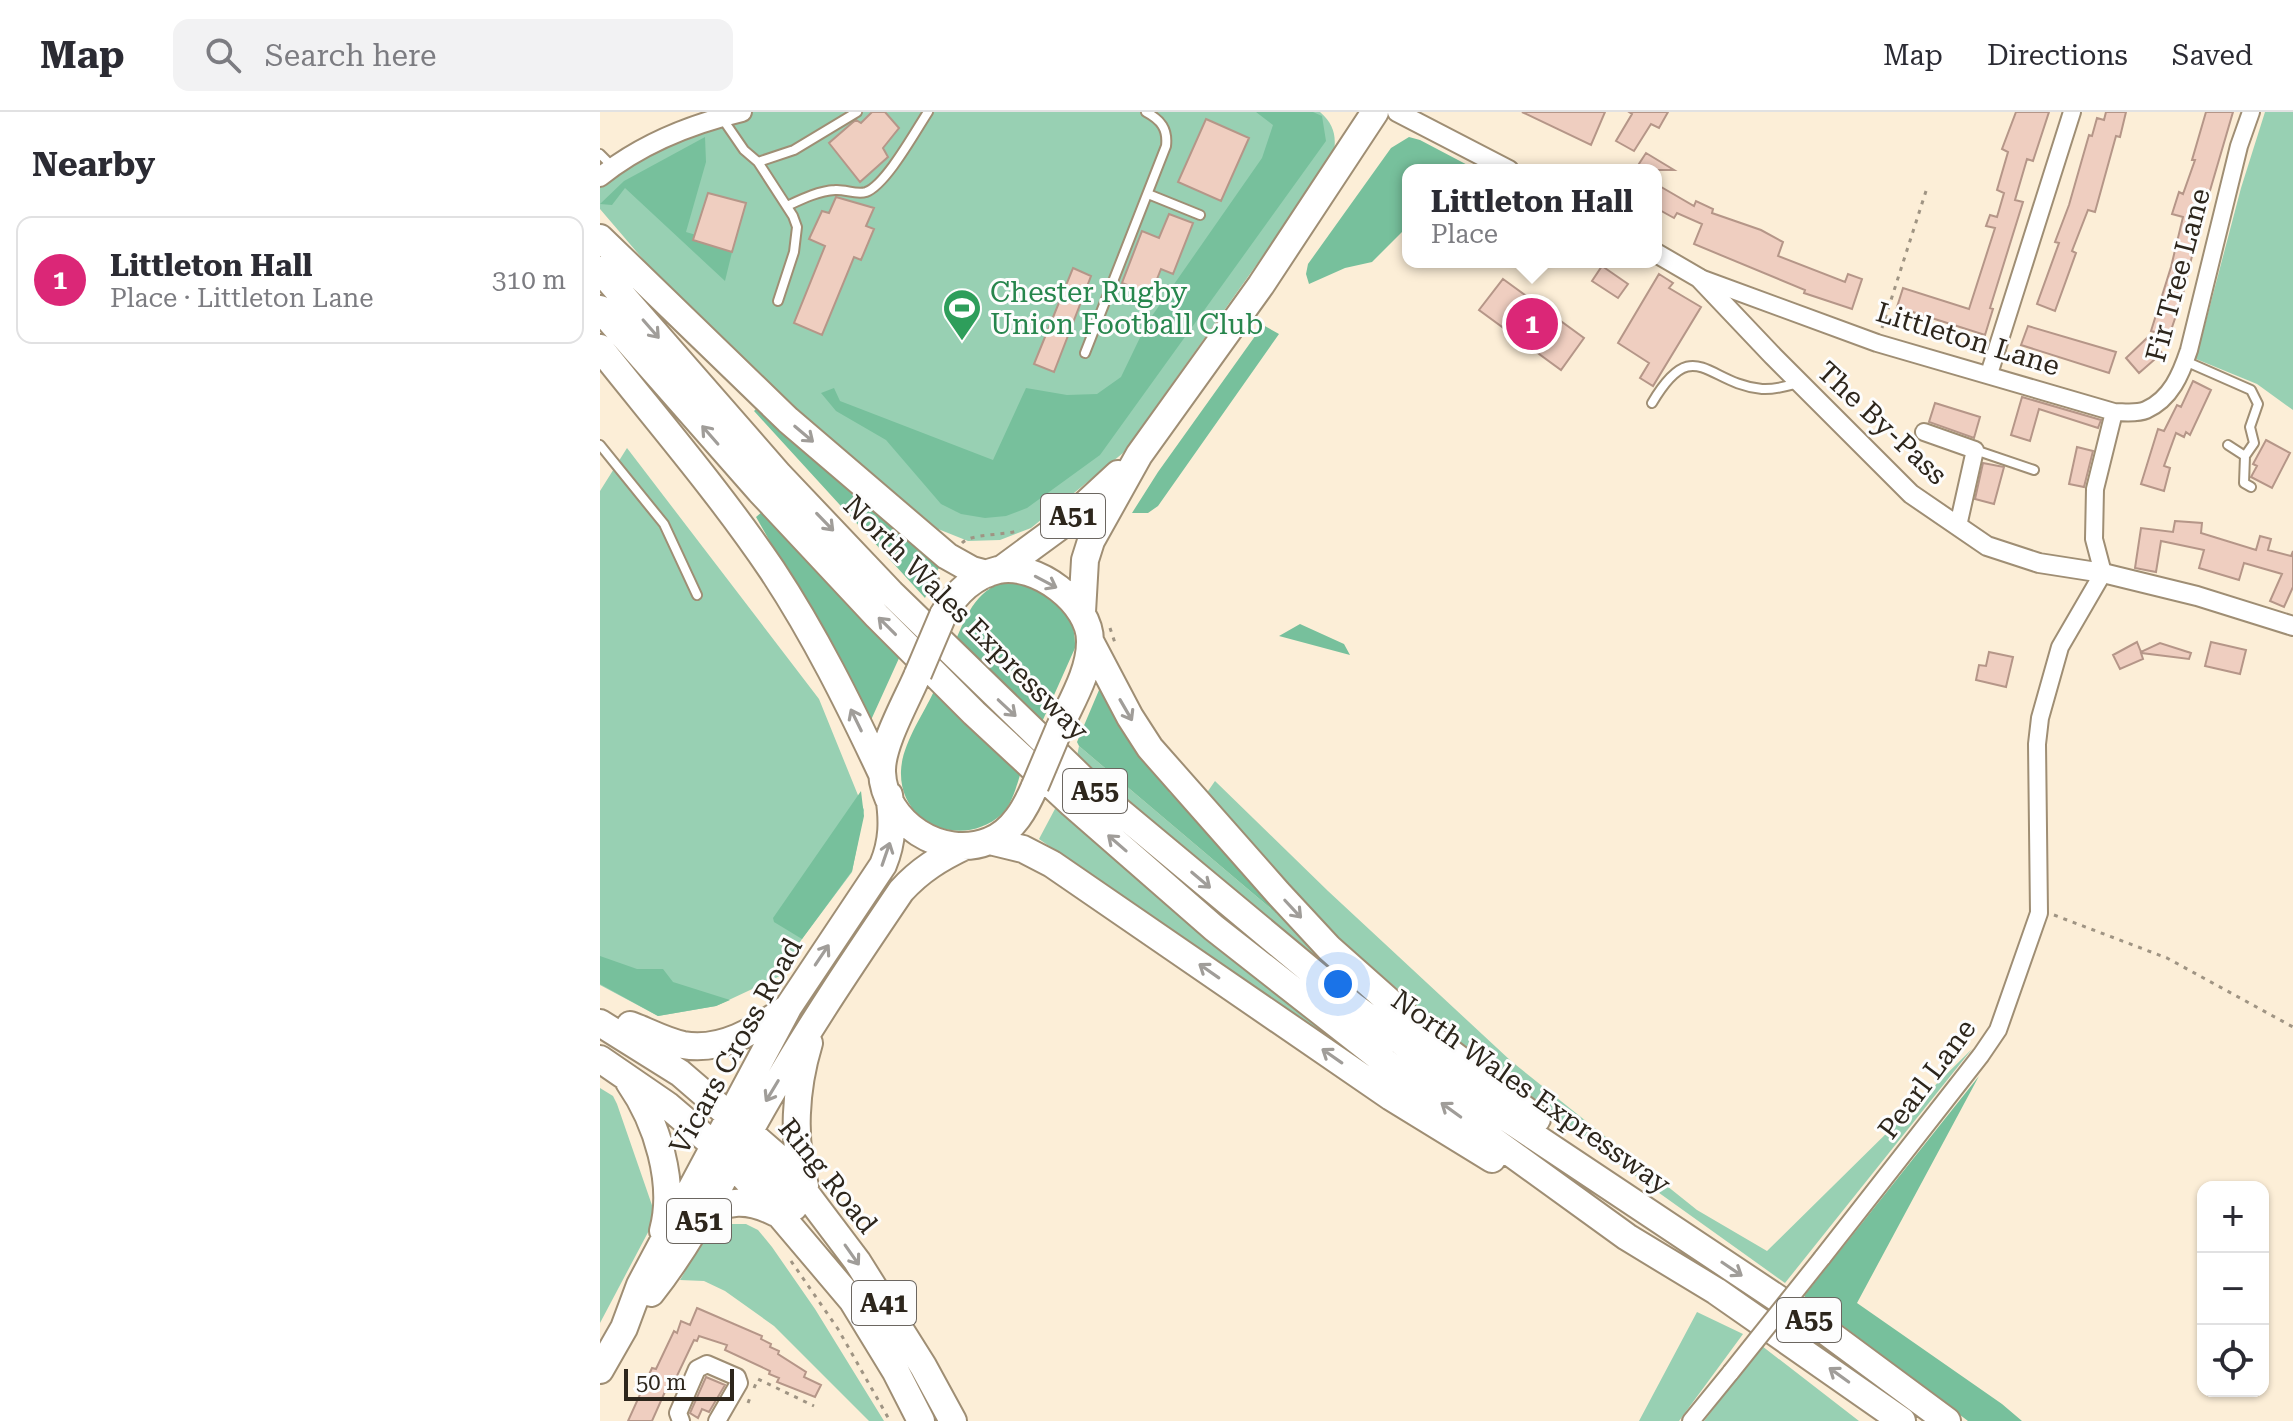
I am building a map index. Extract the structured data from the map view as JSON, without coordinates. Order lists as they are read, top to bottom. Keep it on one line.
{"streets":{"highway":["A51","North Wales Expressway","A55","Vicars Cross Road","Ring Road","A41"],"street":["Fir Tree Lane","Littleton Lane","The By-Pass","Pearl Lane"]},"crossings":[["Fir Tree Lane","Littleton Lane"],["Littleton Lane","The By-Pass"],["The By-Pass","Pearl Lane"],["A51","Vicars Cross Road"],["Vicars Cross Road","Ring Road"]],"places":{"sports":["Chester Rugby Union Football Club"]},"scale_bar":"50 m","page":{"header":"Map","search":"Search here","nav":["Map","Directions","Saved"],"heading":"Nearby","popup":["Littleton Hall","Place"],"list":[{"mark":"1","name":"Littleton Hall","note":"Place · Littleton Lane","value":"310 m"}],"pins":"1","map_buttons":["+","−"],"scale":"50 m"}}
